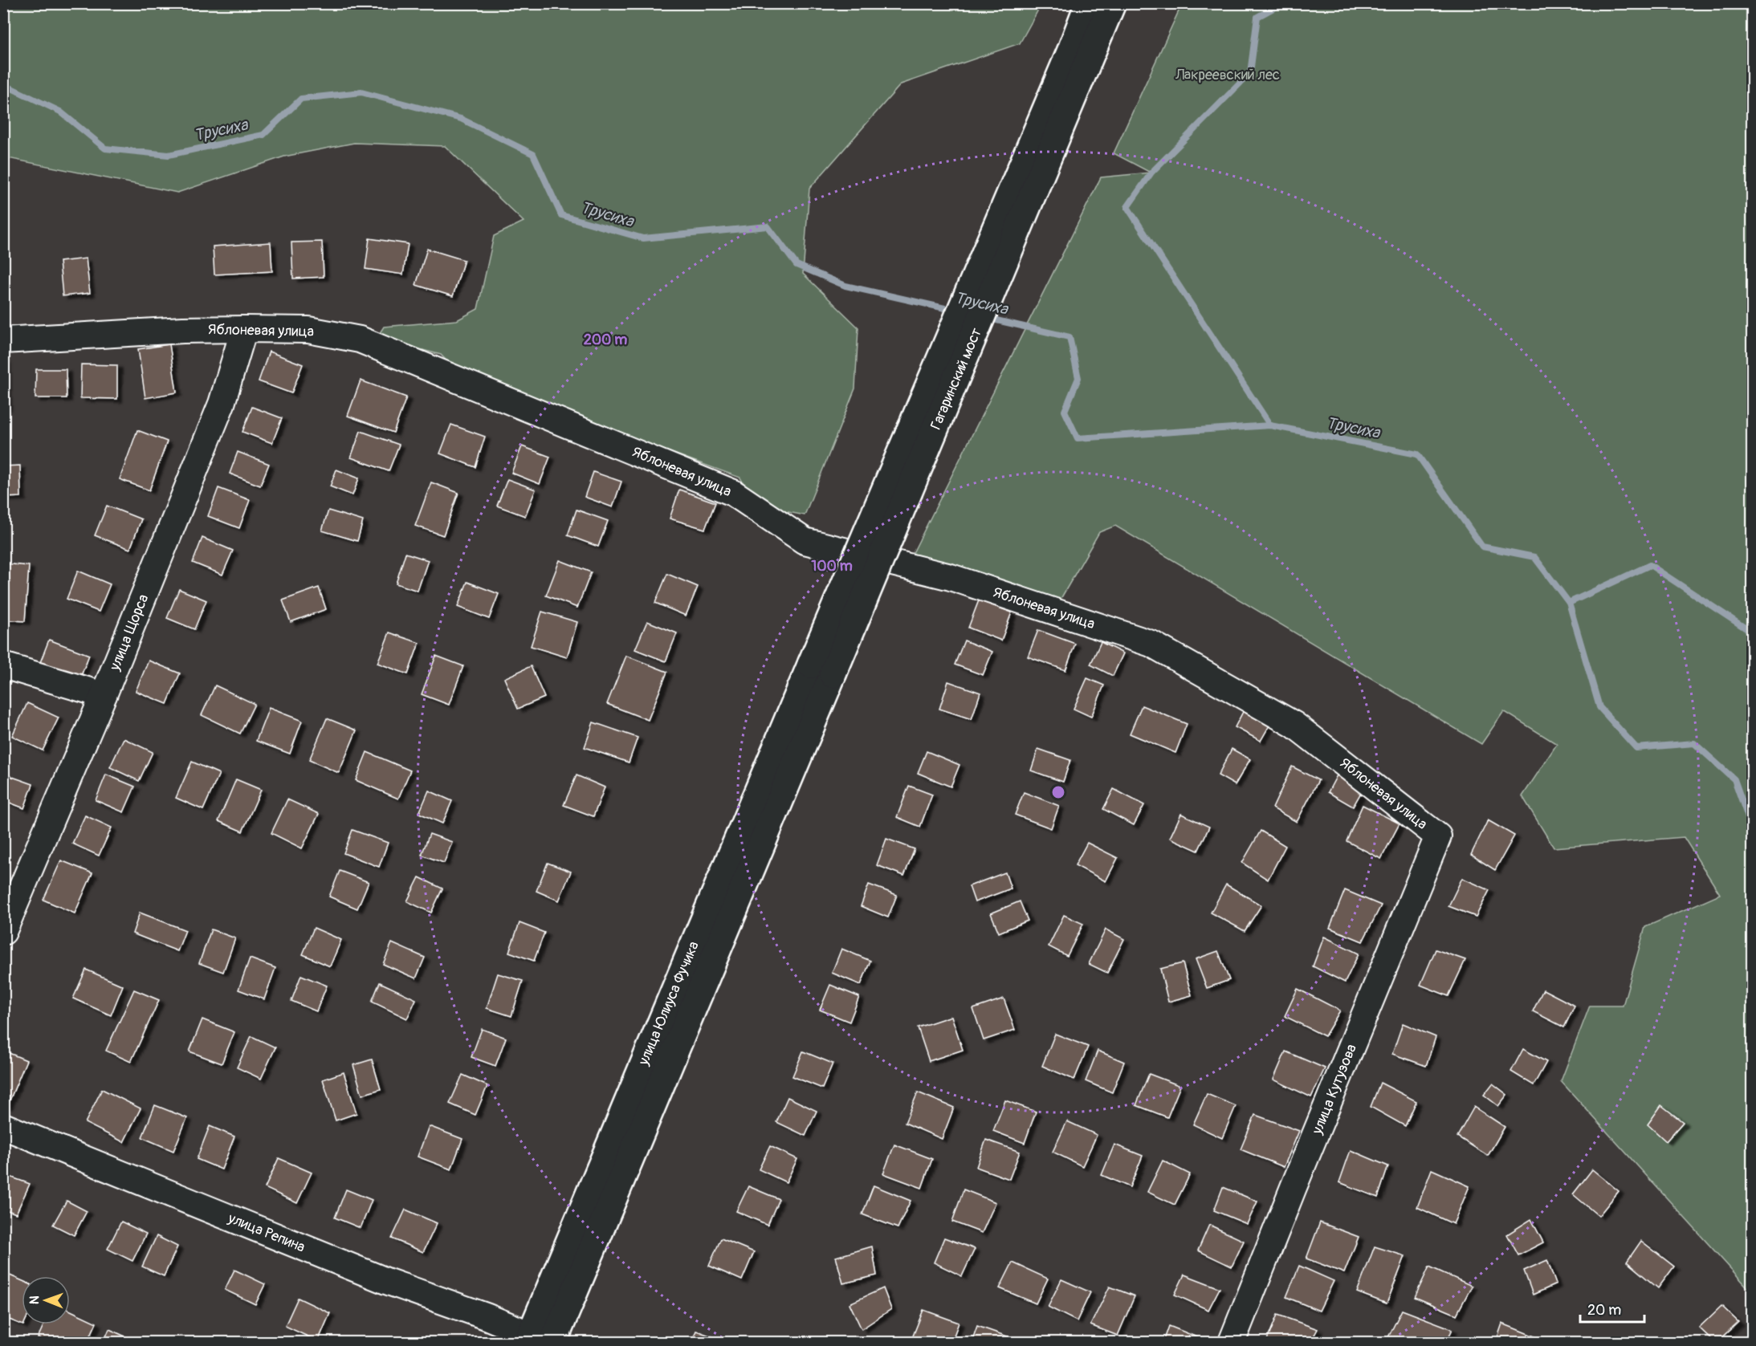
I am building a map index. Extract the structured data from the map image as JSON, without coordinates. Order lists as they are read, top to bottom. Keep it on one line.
{"streets":{"main road":["Гагаринский мост","улица Юлиуса Фучика"],"street":["Яблоневая улица","улица Щорса","улица Кутузова","улица Репина"]},"crossings":[["Яблоневая улица","улица Щорса"],["Яблоневая улица","улица Кутузова"],["Гагаринский мост","улица Юлиуса Фучика"],["улица Юлиуса Фучика","улица Репина"]],"water":["Трусиха"],"parks":["Лакреевский лес"],"scale_bar":"20 m","north":"left","rings":["200 m","100 m"]}
